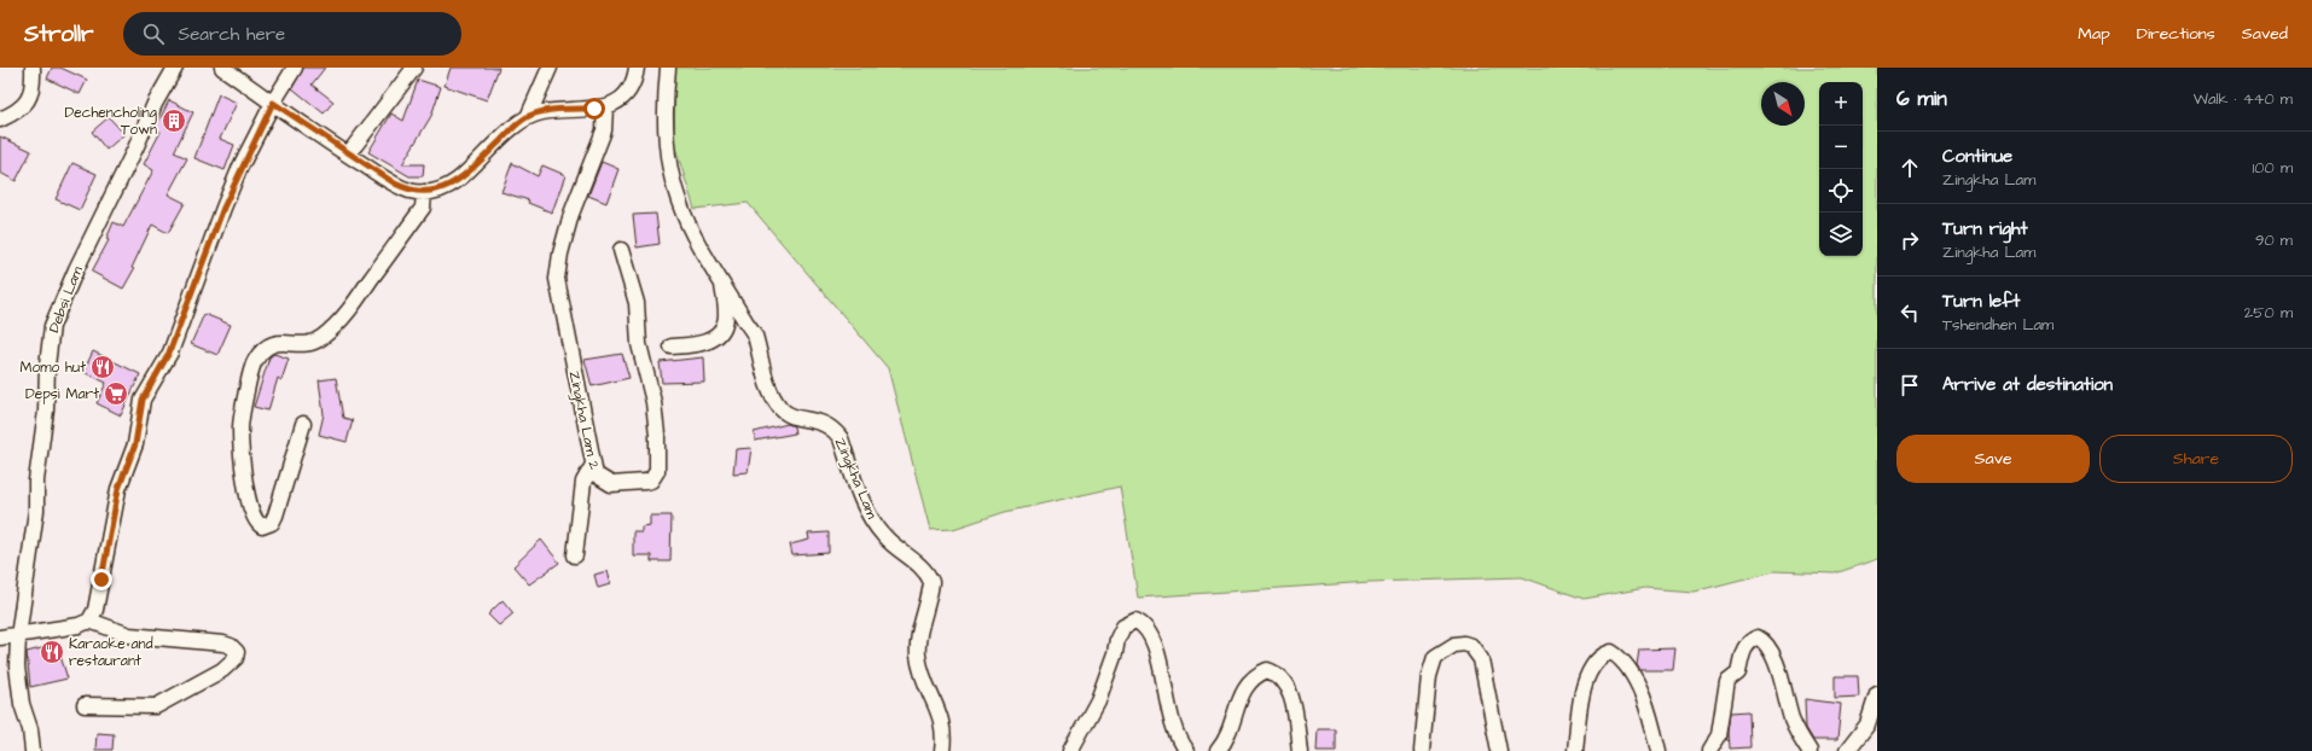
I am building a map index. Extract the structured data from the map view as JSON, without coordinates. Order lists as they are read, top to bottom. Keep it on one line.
{"streets":{"street":["Debsi Lam","Zingkha Lam 2","Zingkha Lam"]},"places":{"building":["Dechencholing Town"],"restaurant":["Momo hut","Karaoke and restaurant"],"supermarket":["Depsi Mart"]},"north":"bottom right","page":{"header":"Strollr","search":"Search here","nav":["Map","Directions","Saved"],"heading":["6 min","Walk · 440 m"],"map_buttons":["+","−"],"list":[["Continue","Zingkha Lam","100 m"],["Turn right","Zingkha Lam","90 m"],["Turn left","Tshendhen Lam","250 m"],"Arrive at destination"],"buttons":["Save","Share"]}}
